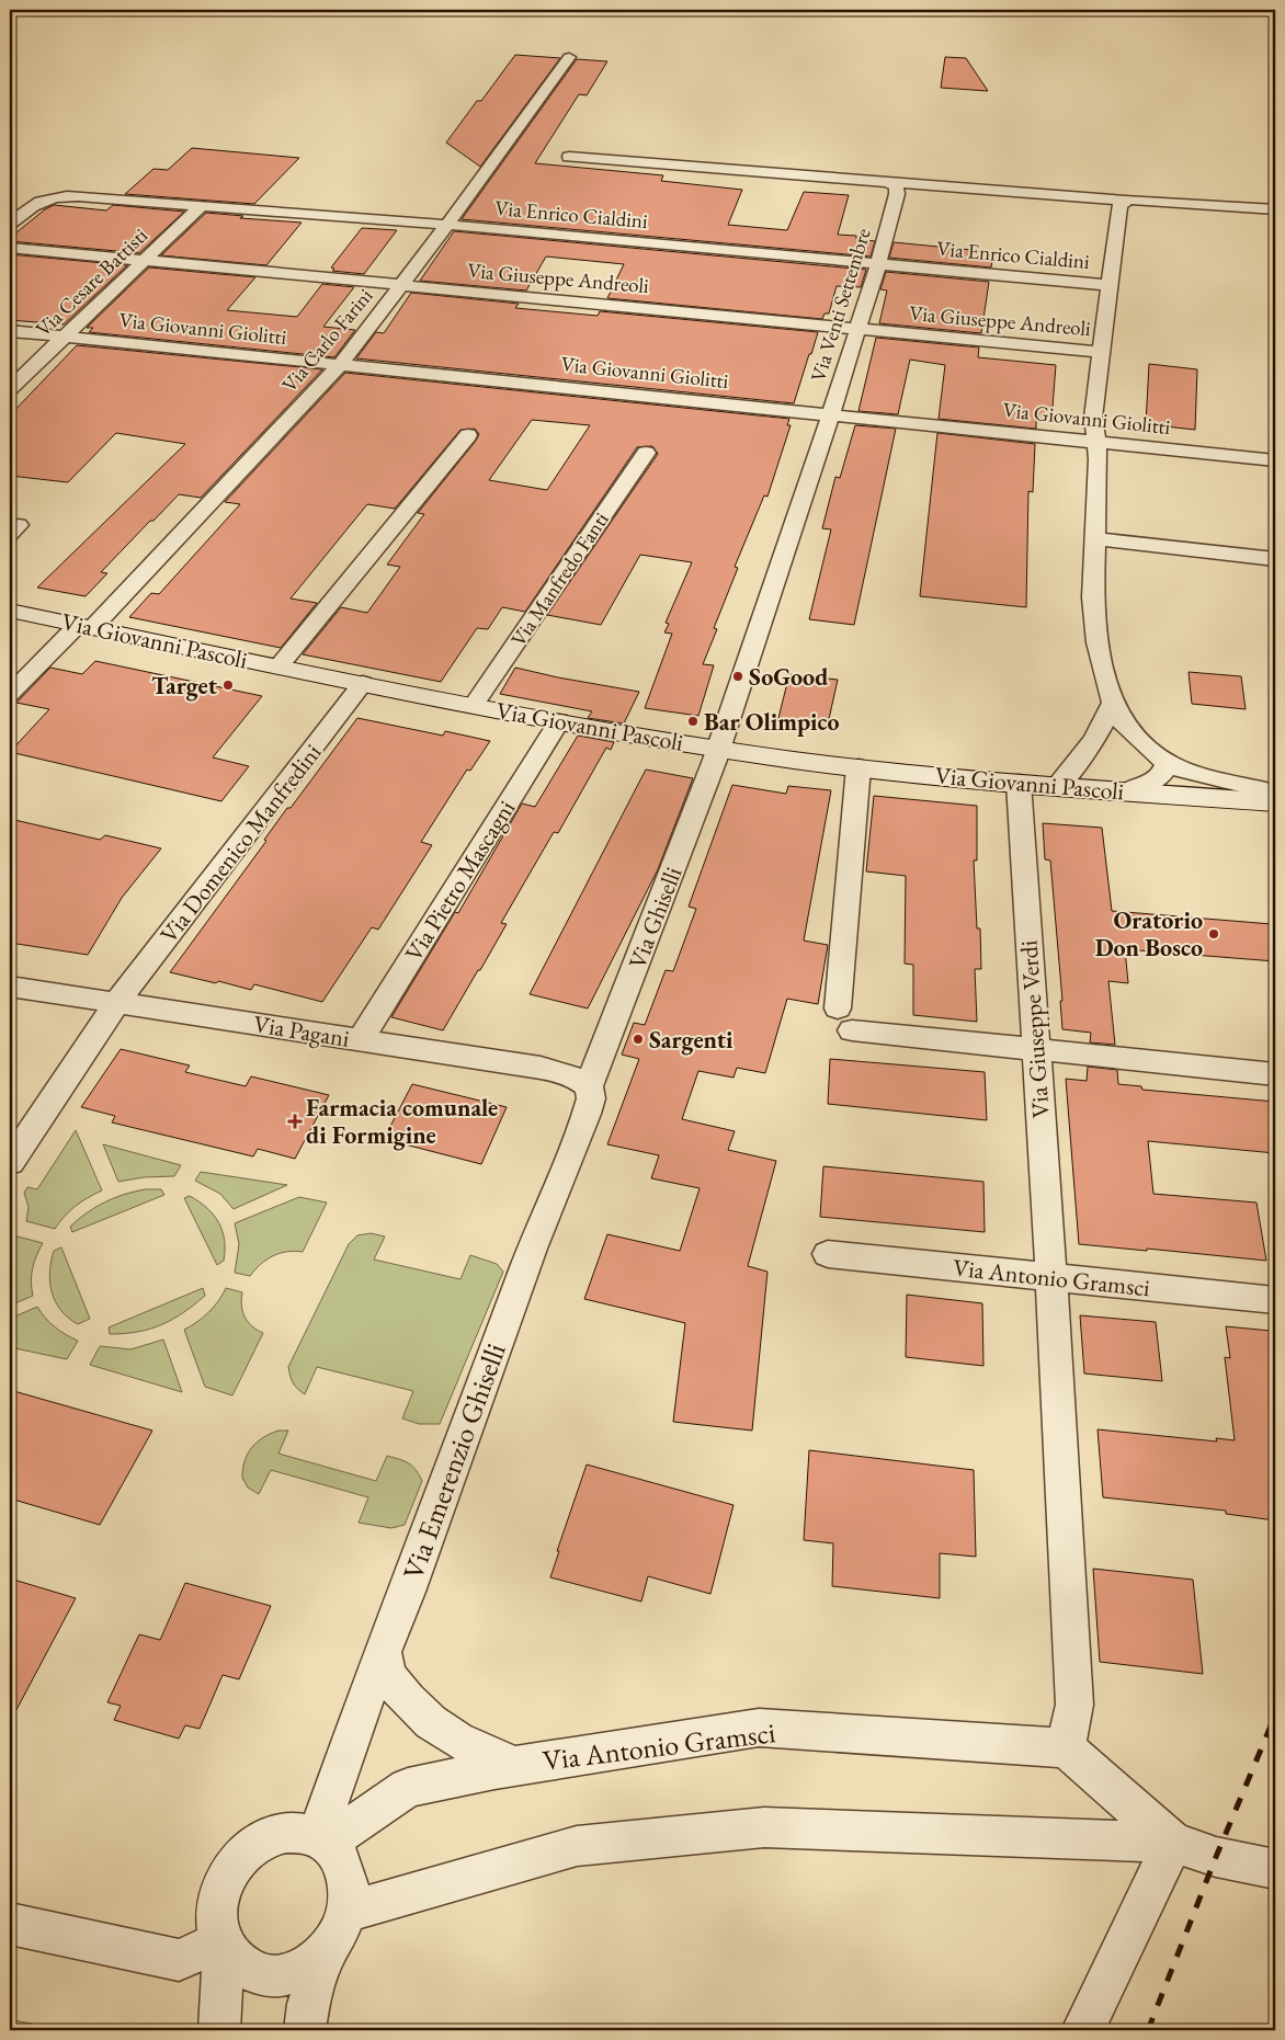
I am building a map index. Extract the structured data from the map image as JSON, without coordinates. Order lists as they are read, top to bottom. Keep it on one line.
{"streets":{"street":["Via Enrico Cialdini","Via Giuseppe Andreoli","Via Cesare Battisti","Via Venti Settembre","Via Giovanni Giolitti","Via Carlo Farini","Via Manfredo Fanti","Via Giovanni Pascoli","Via Domenico Manfredini","Via Pietro Mascagni","Via Ghiselli","Via Giuseppe Verdi","Via Pagani","Via Antonio Gramsci","Via Emerenzio Ghiselli"]},"crossings":[["Via Enrico Cialdini","Via Cesare Battisti"],["Via Enrico Cialdini","Via Venti Settembre"],["Via Enrico Cialdini","Via Carlo Farini"],["Via Giuseppe Andreoli","Via Cesare Battisti"],["Via Giuseppe Andreoli","Via Venti Settembre"],["Via Giuseppe Andreoli","Via Carlo Farini"],["Via Cesare Battisti","Via Giovanni Giolitti"],["Via Venti Settembre","Via Giovanni Giolitti"],["Via Venti Settembre","Via Giovanni Pascoli"],["Via Venti Settembre","Via Ghiselli"],["Via Giovanni Giolitti","Via Carlo Farini"],["Via Carlo Farini","Via Giovanni Pascoli"],["Via Manfredo Fanti","Via Giovanni Pascoli"],["Via Giovanni Pascoli","Via Domenico Manfredini"],["Via Giovanni Pascoli","Via Pietro Mascagni"],["Via Giovanni Pascoli","Via Ghiselli"],["Via Giovanni Pascoli","Via Giuseppe Verdi"],["Via Domenico Manfredini","Via Pagani"],["Via Pietro Mascagni","Via Pagani"],["Via Ghiselli","Via Pagani"],["Via Ghiselli","Via Emerenzio Ghiselli"],["Via Giuseppe Verdi","Via Antonio Gramsci"],["Via Pagani","Via Emerenzio Ghiselli"],["Via Antonio Gramsci","Via Emerenzio Ghiselli"]],"places":{"other":["SoGood","Target","Bar Olimpico","Oratorio Don Bosco","Sargenti"],"health":["Farmacia comunale di Formigine"]}}
